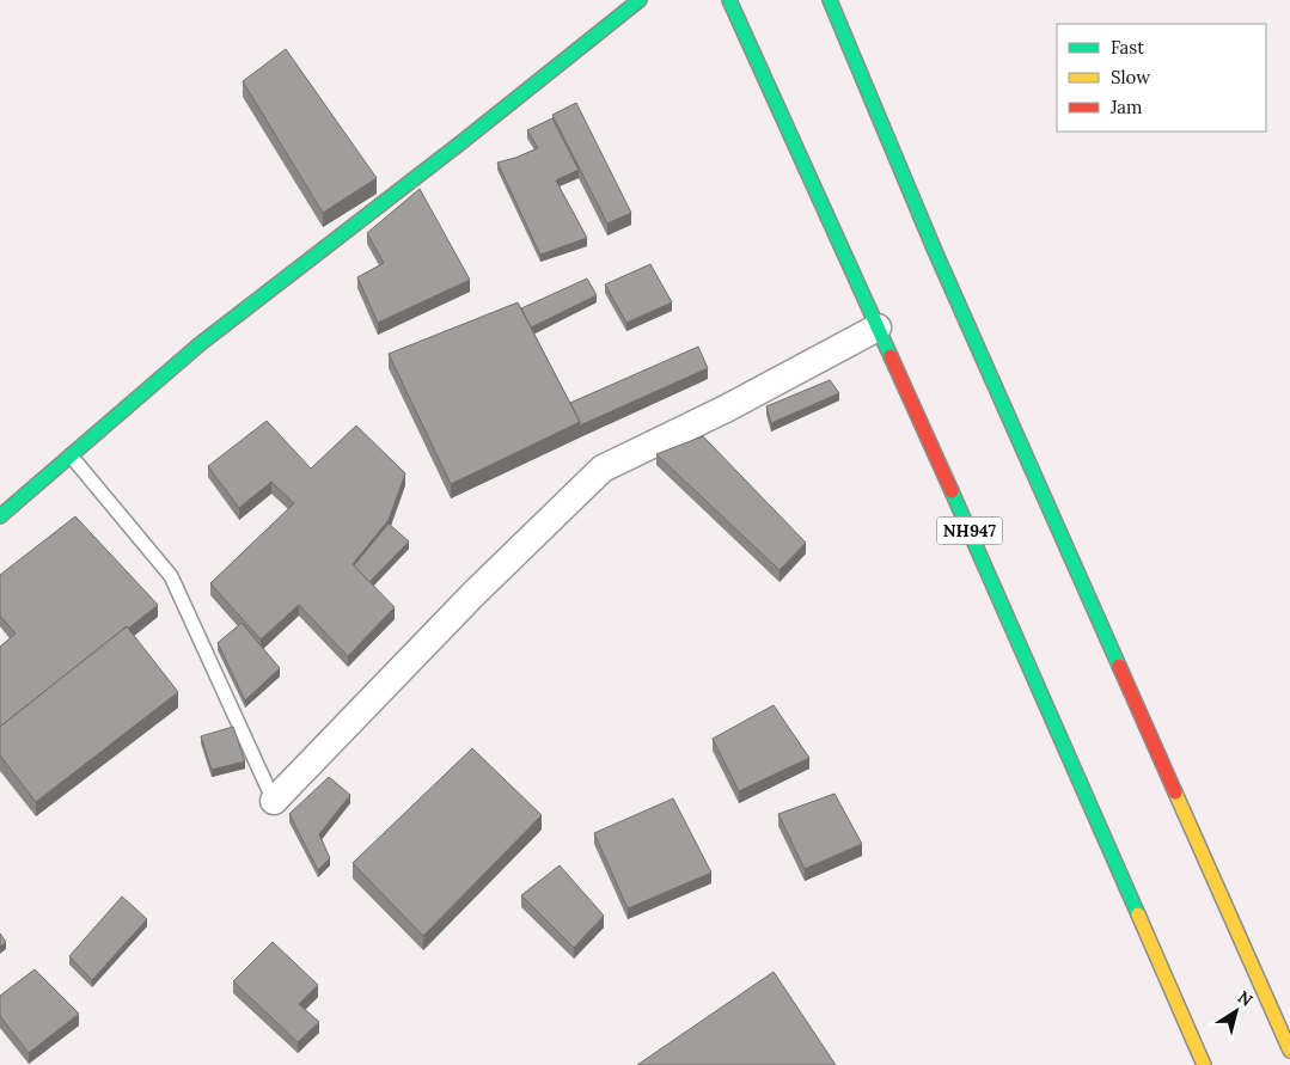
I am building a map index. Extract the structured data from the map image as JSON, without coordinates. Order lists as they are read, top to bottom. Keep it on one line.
{"streets":{"main road":["NH947"]},"legend":["Fast","Slow","Jam"],"north":"top right"}
